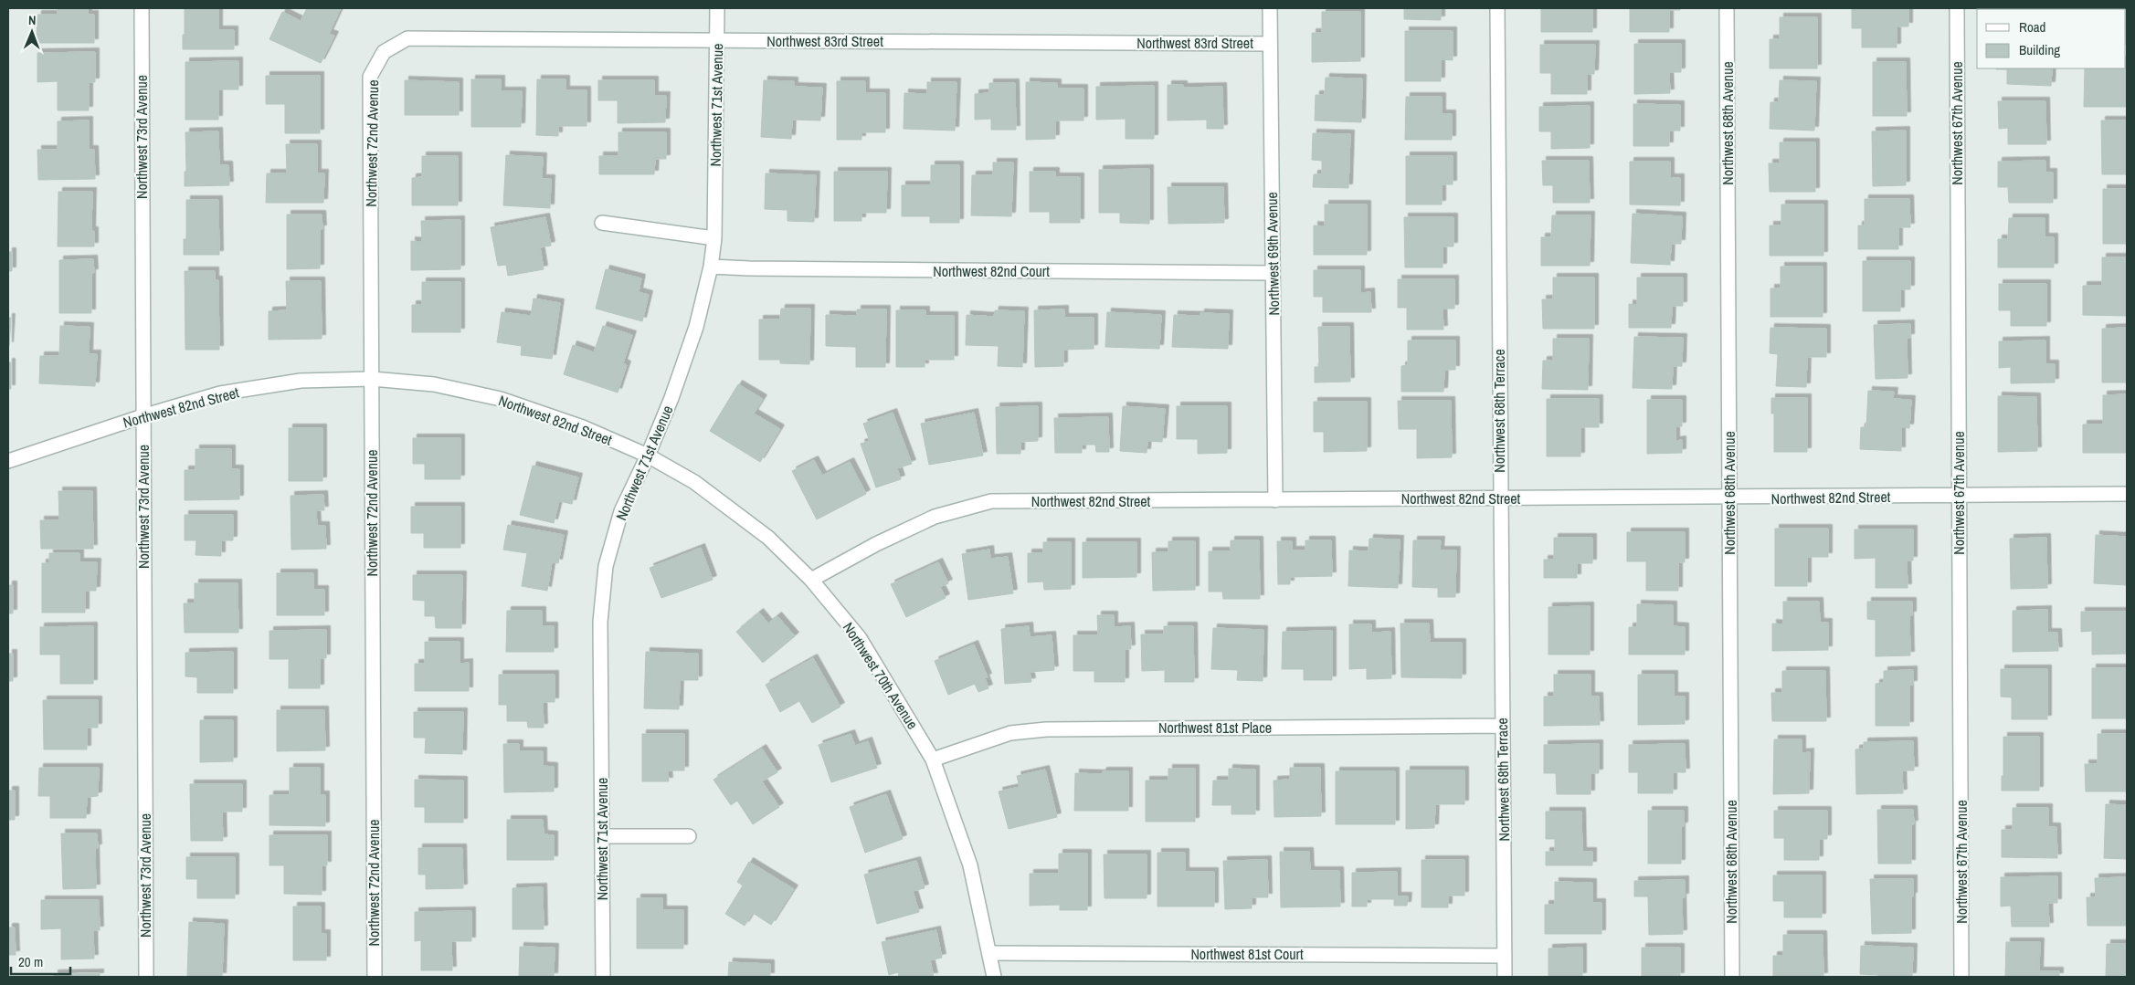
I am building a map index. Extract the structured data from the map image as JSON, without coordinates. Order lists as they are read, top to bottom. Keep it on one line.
{"streets":{"street":["Northwest 83rd Street","Northwest 71st Avenue","Northwest 68th Avenue","Northwest 67th Avenue","Northwest 73rd Avenue","Northwest 72nd Avenue","Northwest 69th Avenue","Northwest 82nd Court","Northwest 82nd Street","Northwest 68th Terrace","Northwest 70th Avenue","Northwest 81st Place","Northwest 81st Court"]},"crossings":[["Northwest 83rd Street","Northwest 71st Avenue"],["Northwest 83rd Street","Northwest 72nd Avenue"],["Northwest 83rd Street","Northwest 69th Avenue"],["Northwest 71st Avenue","Northwest 82nd Court"],["Northwest 71st Avenue","Northwest 82nd Street"],["Northwest 71st Avenue","Northwest 70th Avenue"],["Northwest 68th Avenue","Northwest 82nd Street"],["Northwest 67th Avenue","Northwest 82nd Street"],["Northwest 73rd Avenue","Northwest 82nd Street"],["Northwest 72nd Avenue","Northwest 82nd Street"],["Northwest 69th Avenue","Northwest 82nd Court"],["Northwest 69th Avenue","Northwest 82nd Street"],["Northwest 82nd Street","Northwest 68th Terrace"],["Northwest 82nd Street","Northwest 70th Avenue"],["Northwest 68th Terrace","Northwest 81st Place"],["Northwest 68th Terrace","Northwest 81st Court"],["Northwest 70th Avenue","Northwest 81st Place"],["Northwest 70th Avenue","Northwest 81st Court"]],"legend":["Road","Building"],"scale_bar":"20 m","north":"top"}
